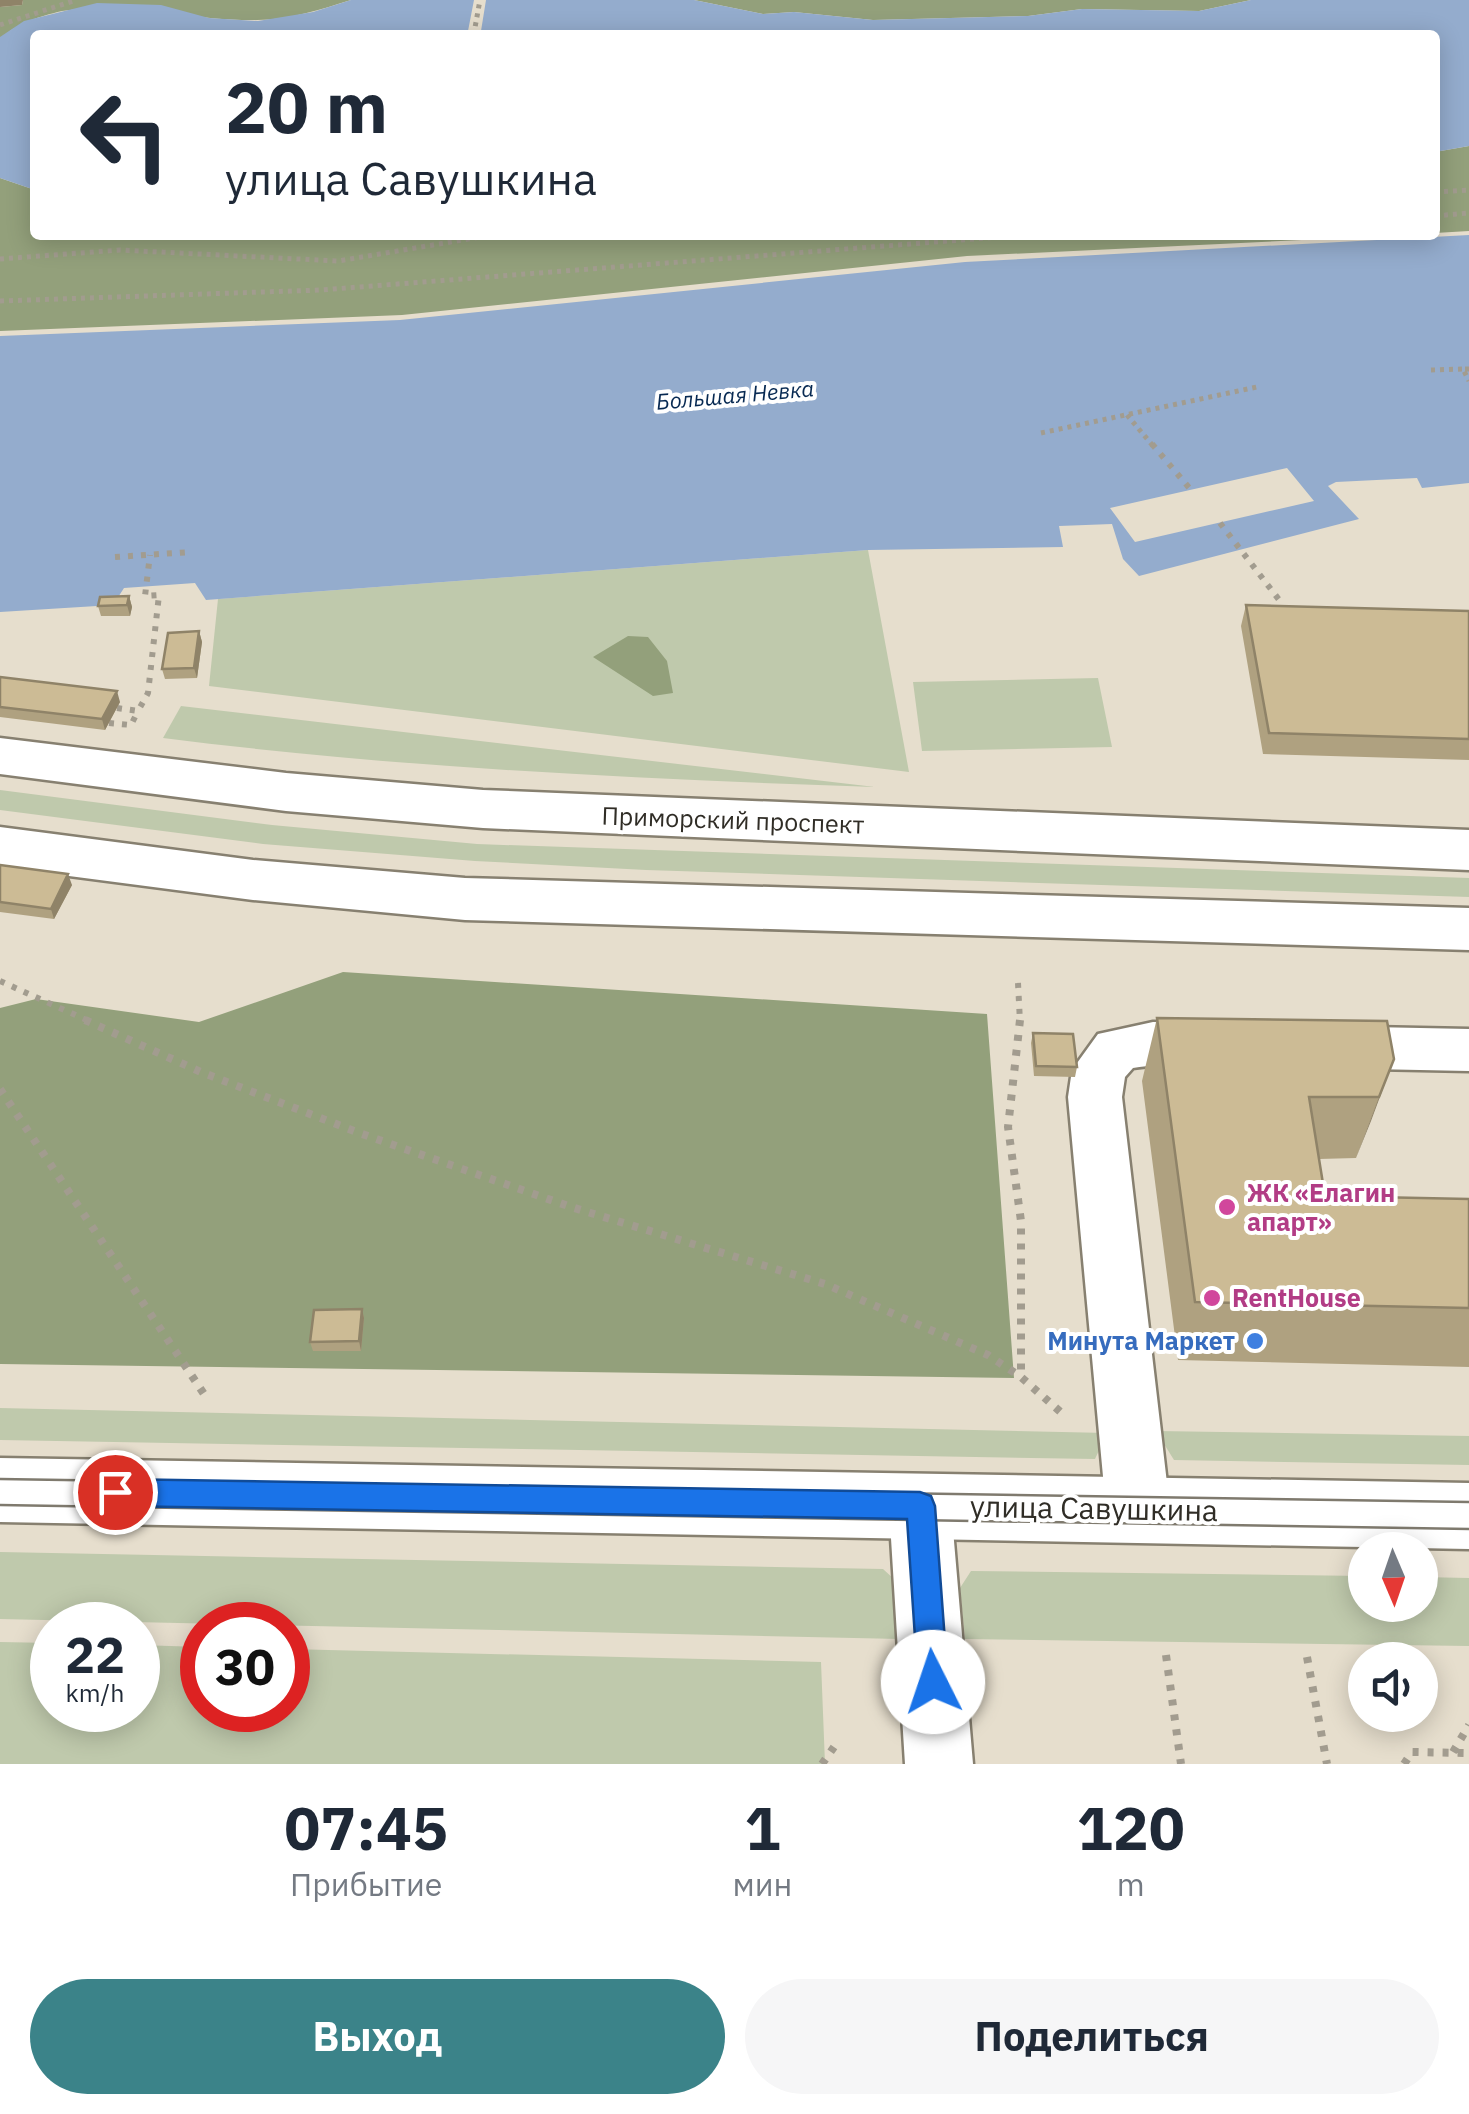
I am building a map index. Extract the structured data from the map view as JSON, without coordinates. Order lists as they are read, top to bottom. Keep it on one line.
{"streets":{"main road":["Приморский проспект","улица Савушкина"]},"water":["Большая Невка"],"places":["ЖК «Елагин апарт»","RentHouse","Минута Маркет"],"north":"bottom","page":{"turn":["20 m","улица Савушкина"],"speed":"22 km/h","limit":"30","eta":["07:45","Прибытие","1","мин","120","m"],"buttons":["Выход","Поделиться"]}}
